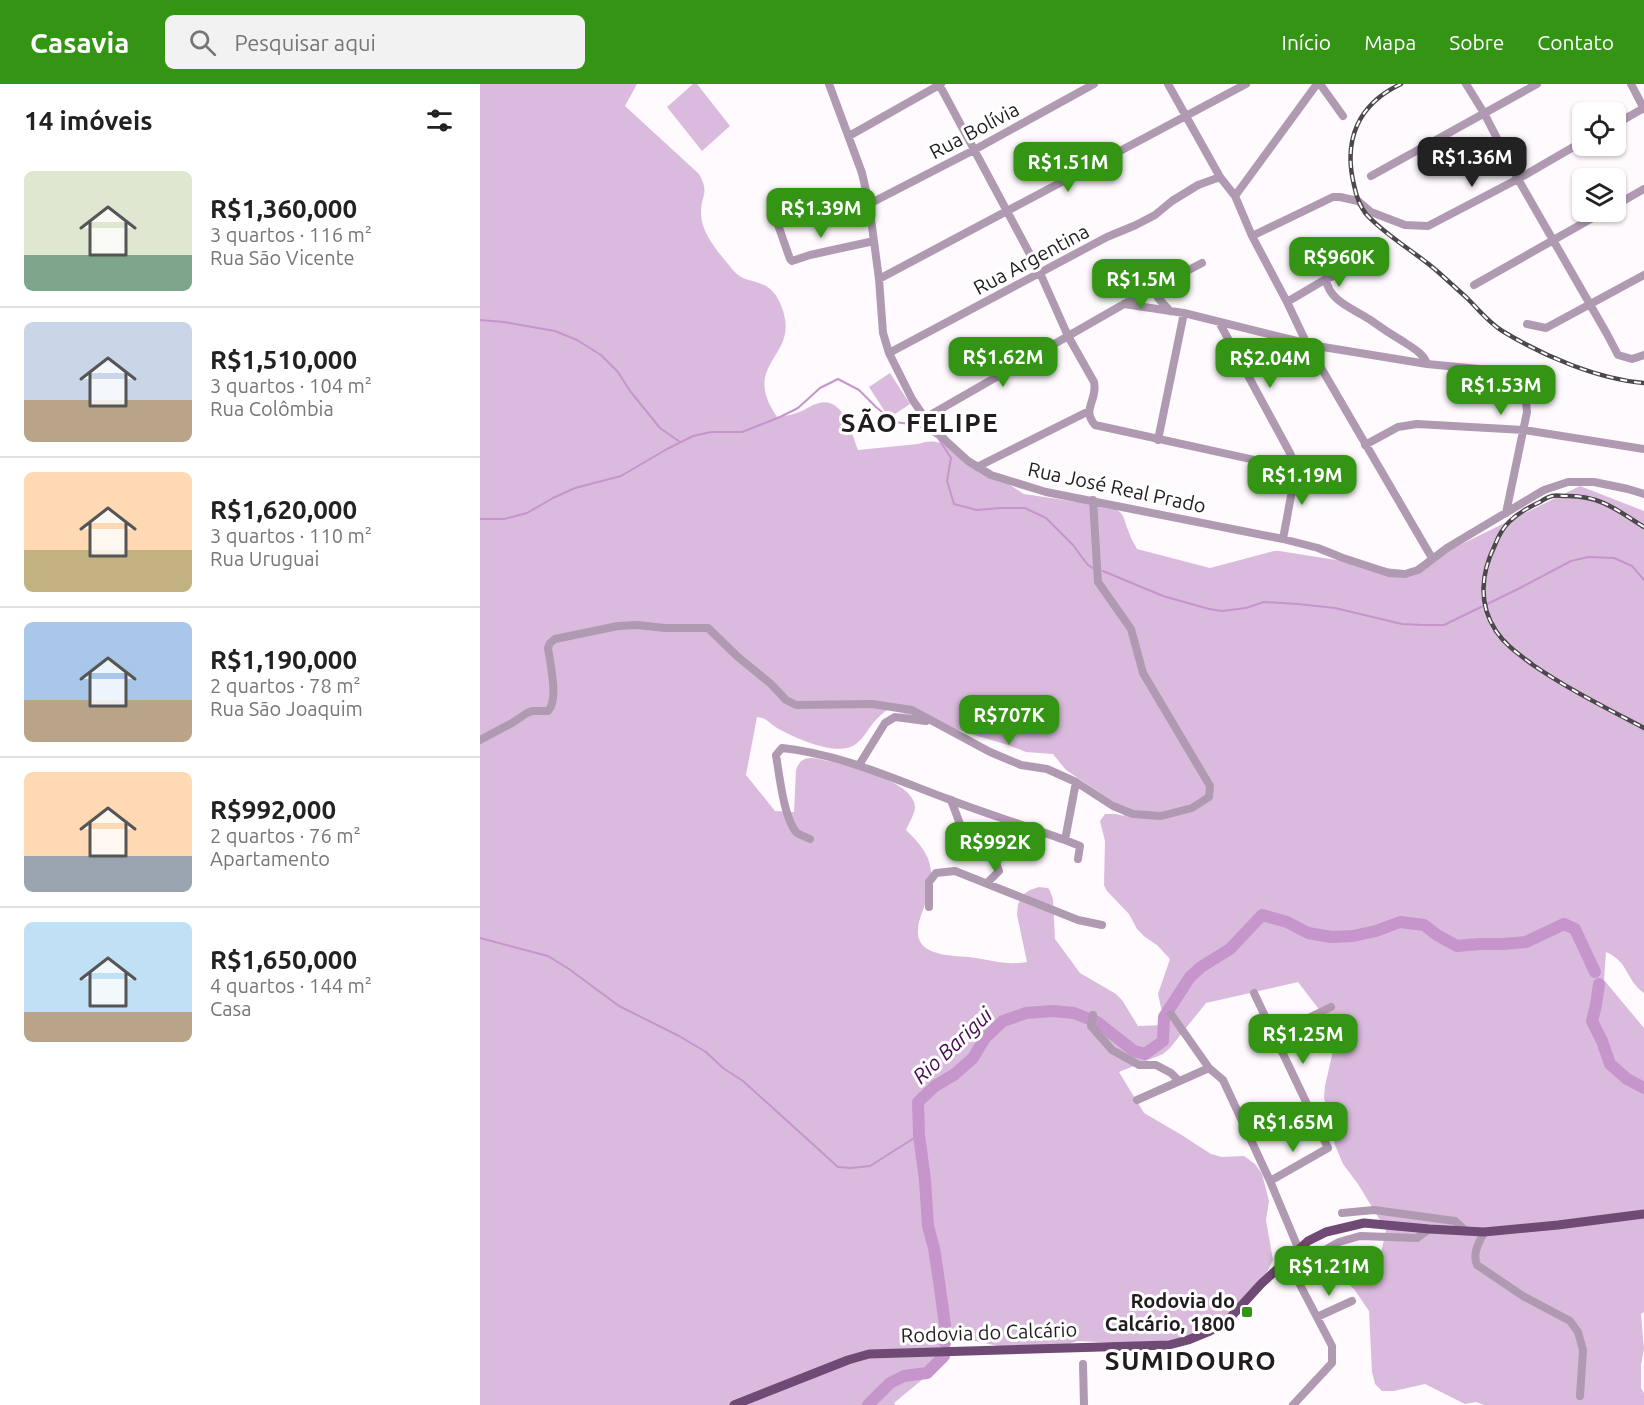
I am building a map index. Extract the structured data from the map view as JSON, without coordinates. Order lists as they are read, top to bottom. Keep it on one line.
{"streets":{"main road":["Rodovia do Calcário"],"street":["Rua Bolívia","Rua Argentina","Rua José Real Prado"]},"crossings":[["Rua Bolívia","Rua José Real Prado"],["Rua Argentina","Rua José Real Prado"]],"districts":["SÃO FELIPE","SUMIDOURO"],"water":["Rio Barigui"],"places":{"transit":["Rodovia do Calcário, 1800"]},"page":{"header":"Casavia","search":"Pesquisar aqui","nav":["Início","Mapa","Sobre","Contato"],"heading":"14 imóveis","price":["R$1.36M","R$1.51M","R$1.39M","R$960K","R$1.5M","R$1.62M","R$2.04M","R$1.53M","R$1.19M","R$707K","R$992K","R$1.25M","R$1.65M","R$1.21M"],"list":[{"name":"R$1,360,000","note":"3 quartos · 116 m² · Rua São Vicente"},{"name":"R$1,510,000","note":"3 quartos · 104 m² · Rua Colômbia"},{"name":"R$1,620,000","note":"3 quartos · 110 m² · Rua Uruguai"},{"name":"R$1,190,000","note":"2 quartos · 78 m² · Rua São Joaquim"},{"name":"R$992,000","note":"2 quartos · 76 m² · Apartamento"},{"name":"R$1,650,000","note":"4 quartos · 144 m² · Casa"}]}}
